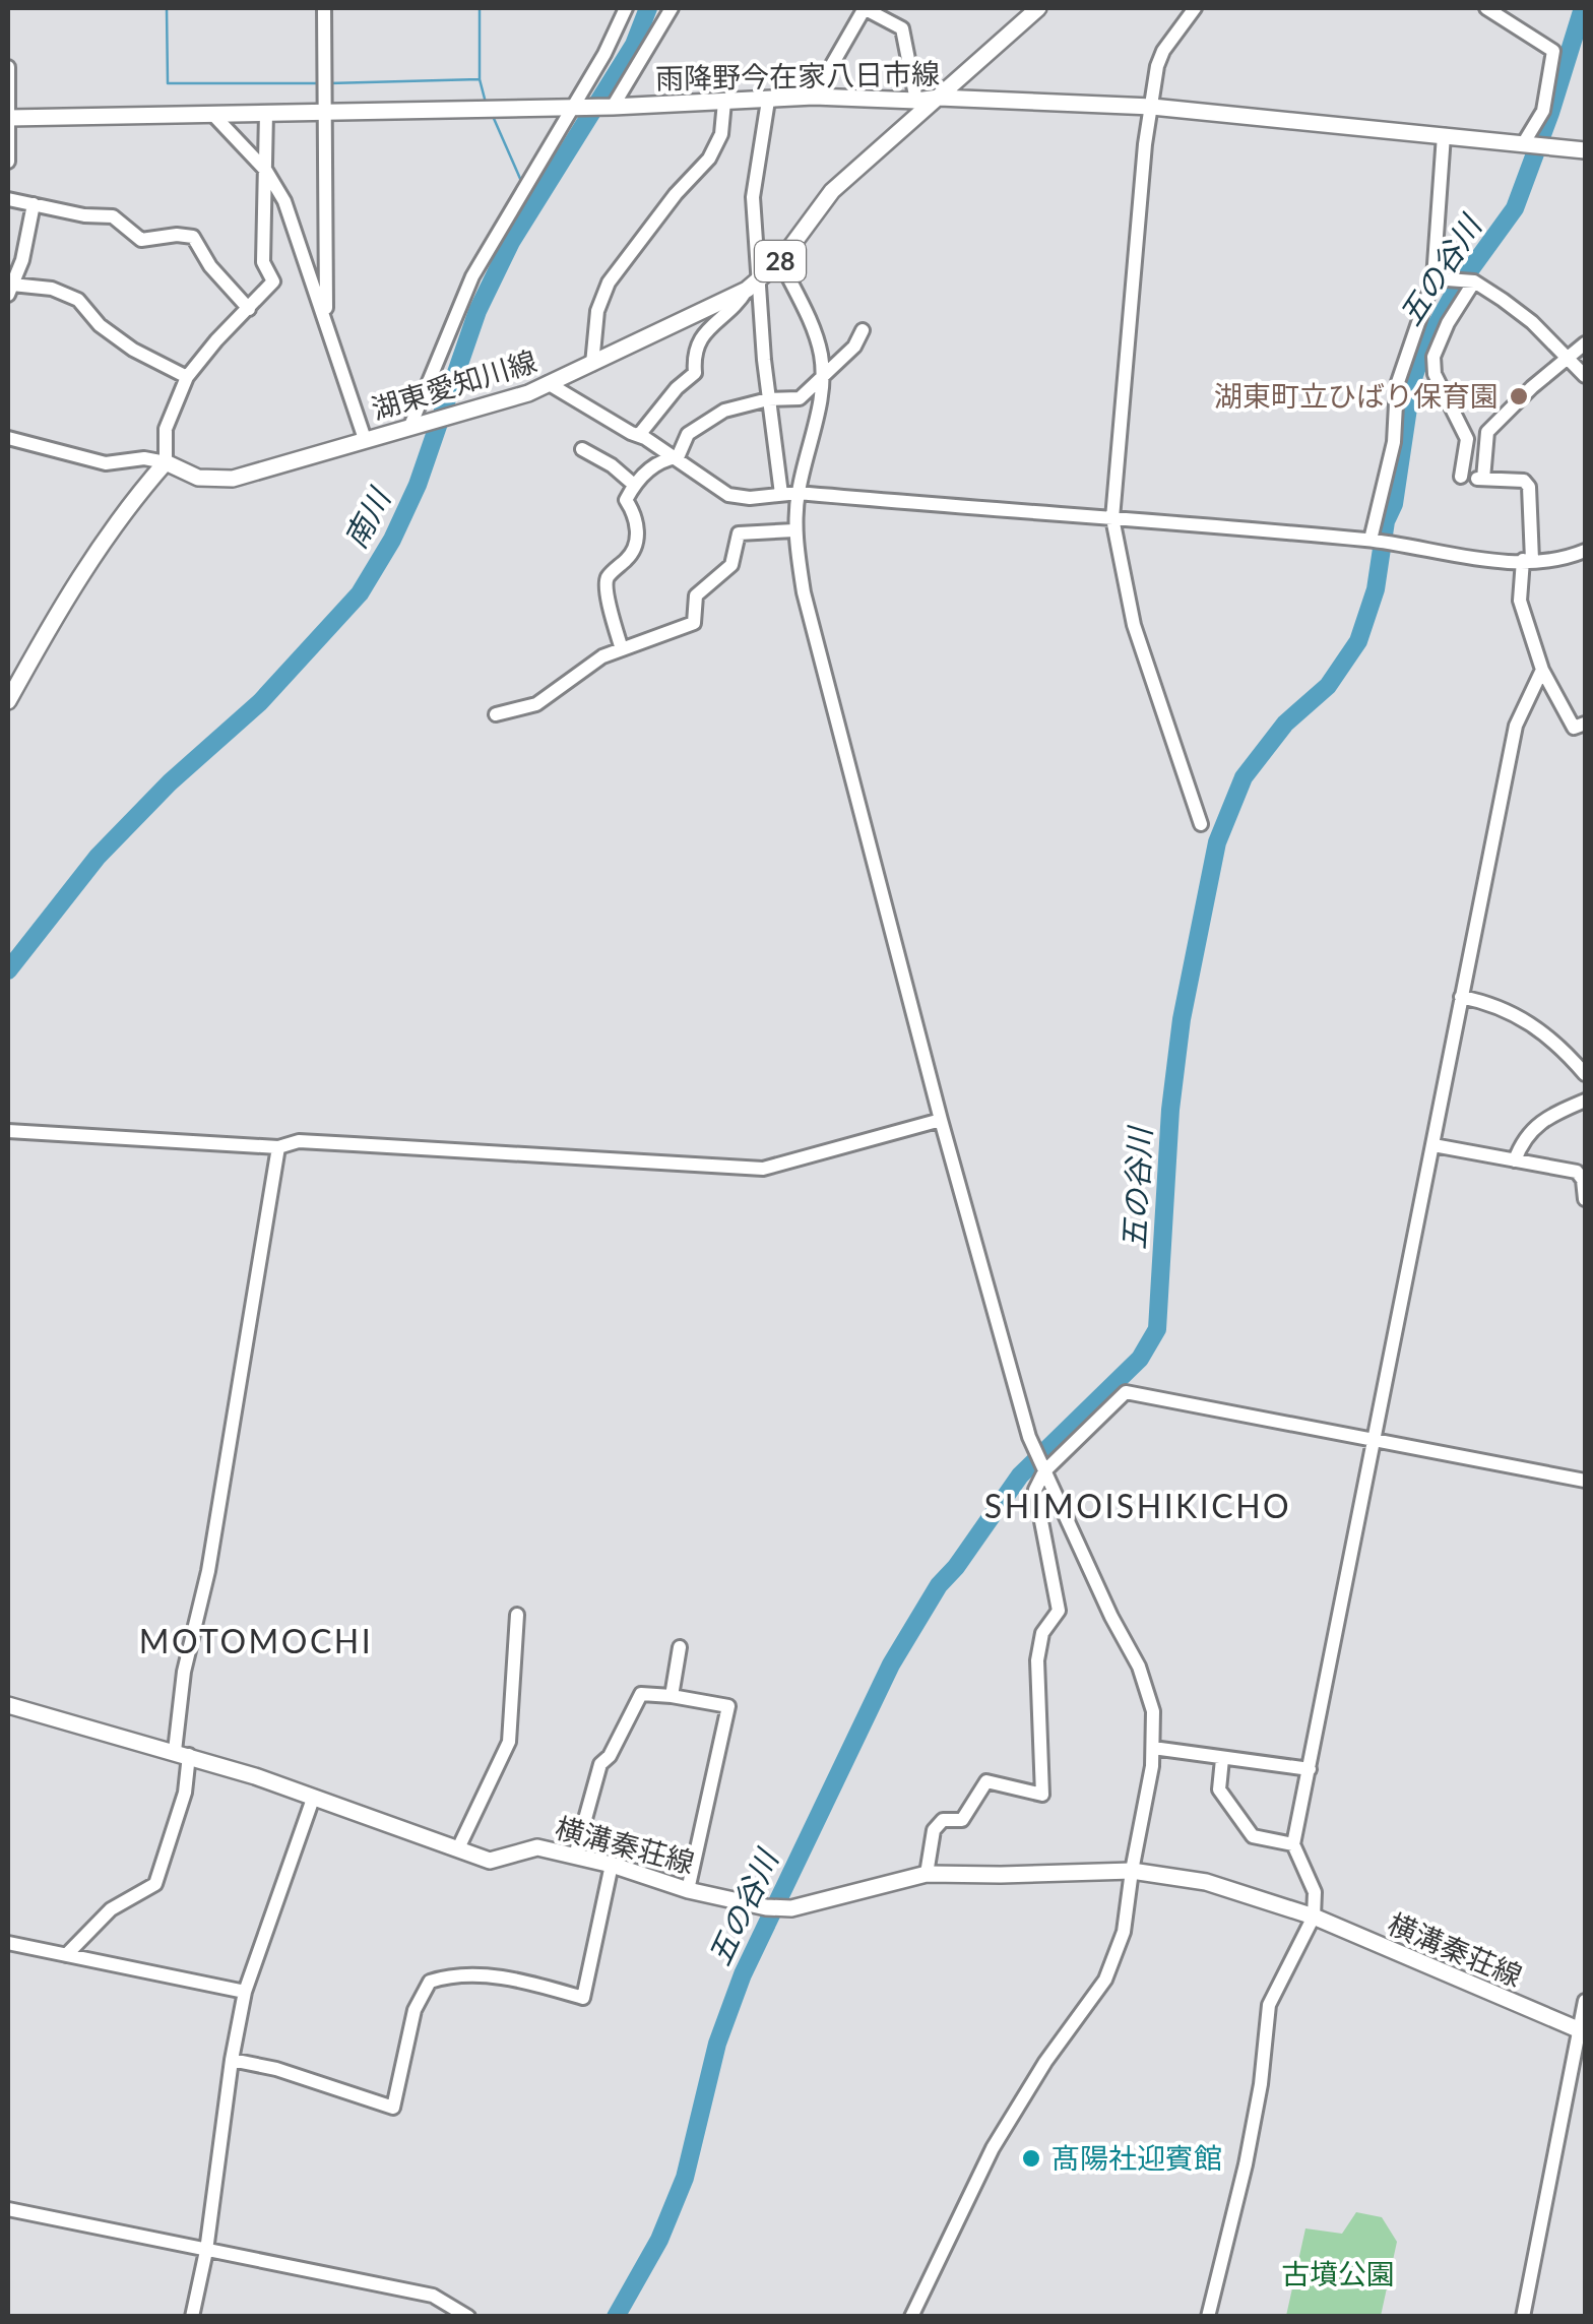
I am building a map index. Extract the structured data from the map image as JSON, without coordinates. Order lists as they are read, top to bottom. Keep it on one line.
{"streets":{"main road":["雨降野今在家八日市線","28","湖東愛知川線","横溝秦荘線"]},"crossings":[["雨降野今在家八日市線","湖東愛知川線"]],"districts":["SHIMOISHIKICHO","MOTOMOCHI"],"water":["五の谷川","南川"],"parks":["古墳公園"],"places":["湖東町立ひばり保育園","髙陽社迎賓館"]}
